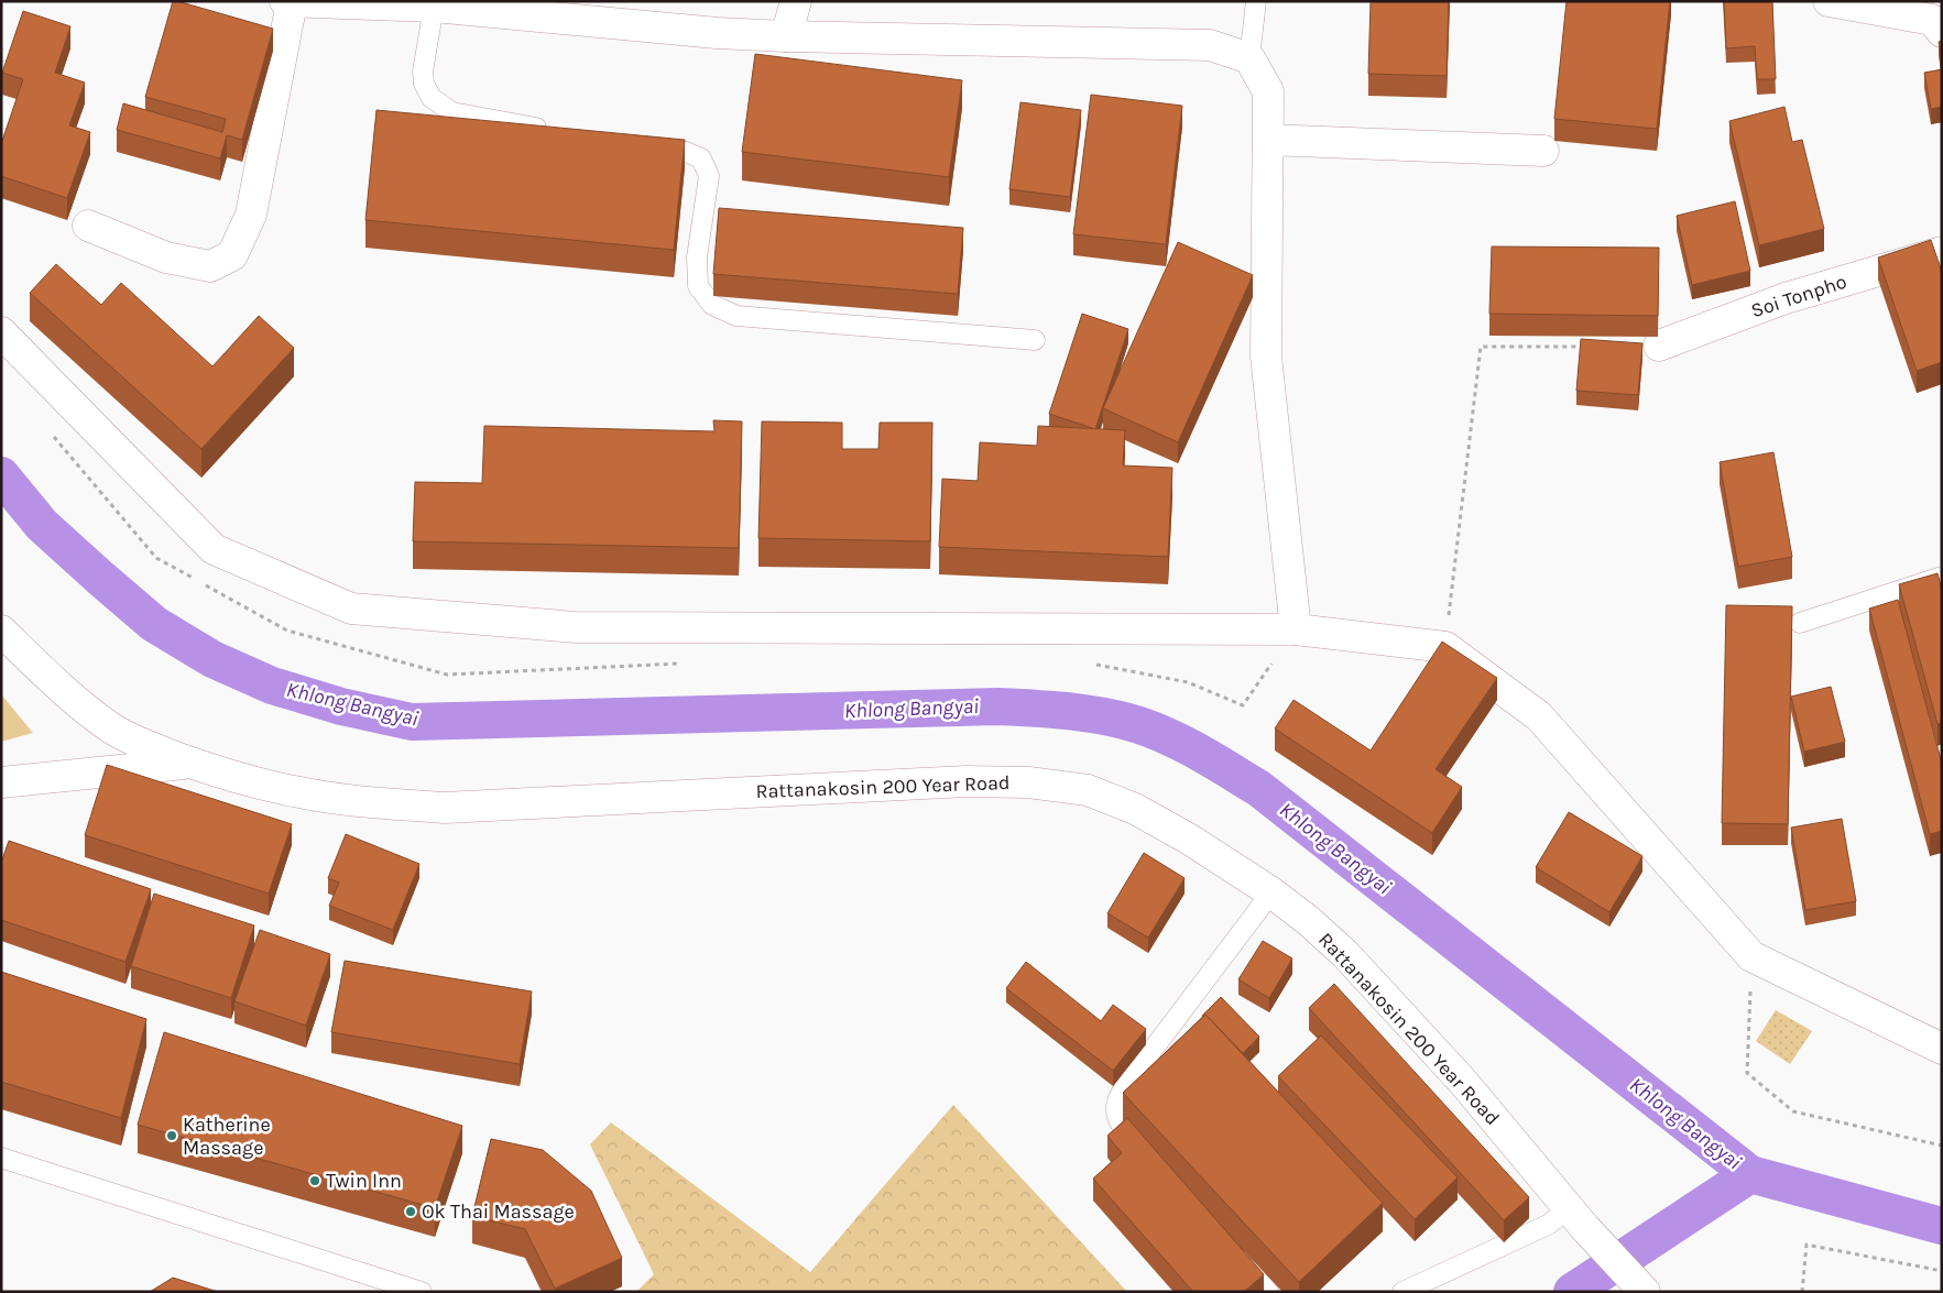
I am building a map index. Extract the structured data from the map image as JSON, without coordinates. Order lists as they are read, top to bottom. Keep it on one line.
{"streets":{"street":["Soi Tonpho","Rattanakosin 200 Year Road"]},"water":["Khlong Bangyai"],"places":["Katherine Massage","Twin Inn","Ok Thai Massage"]}
